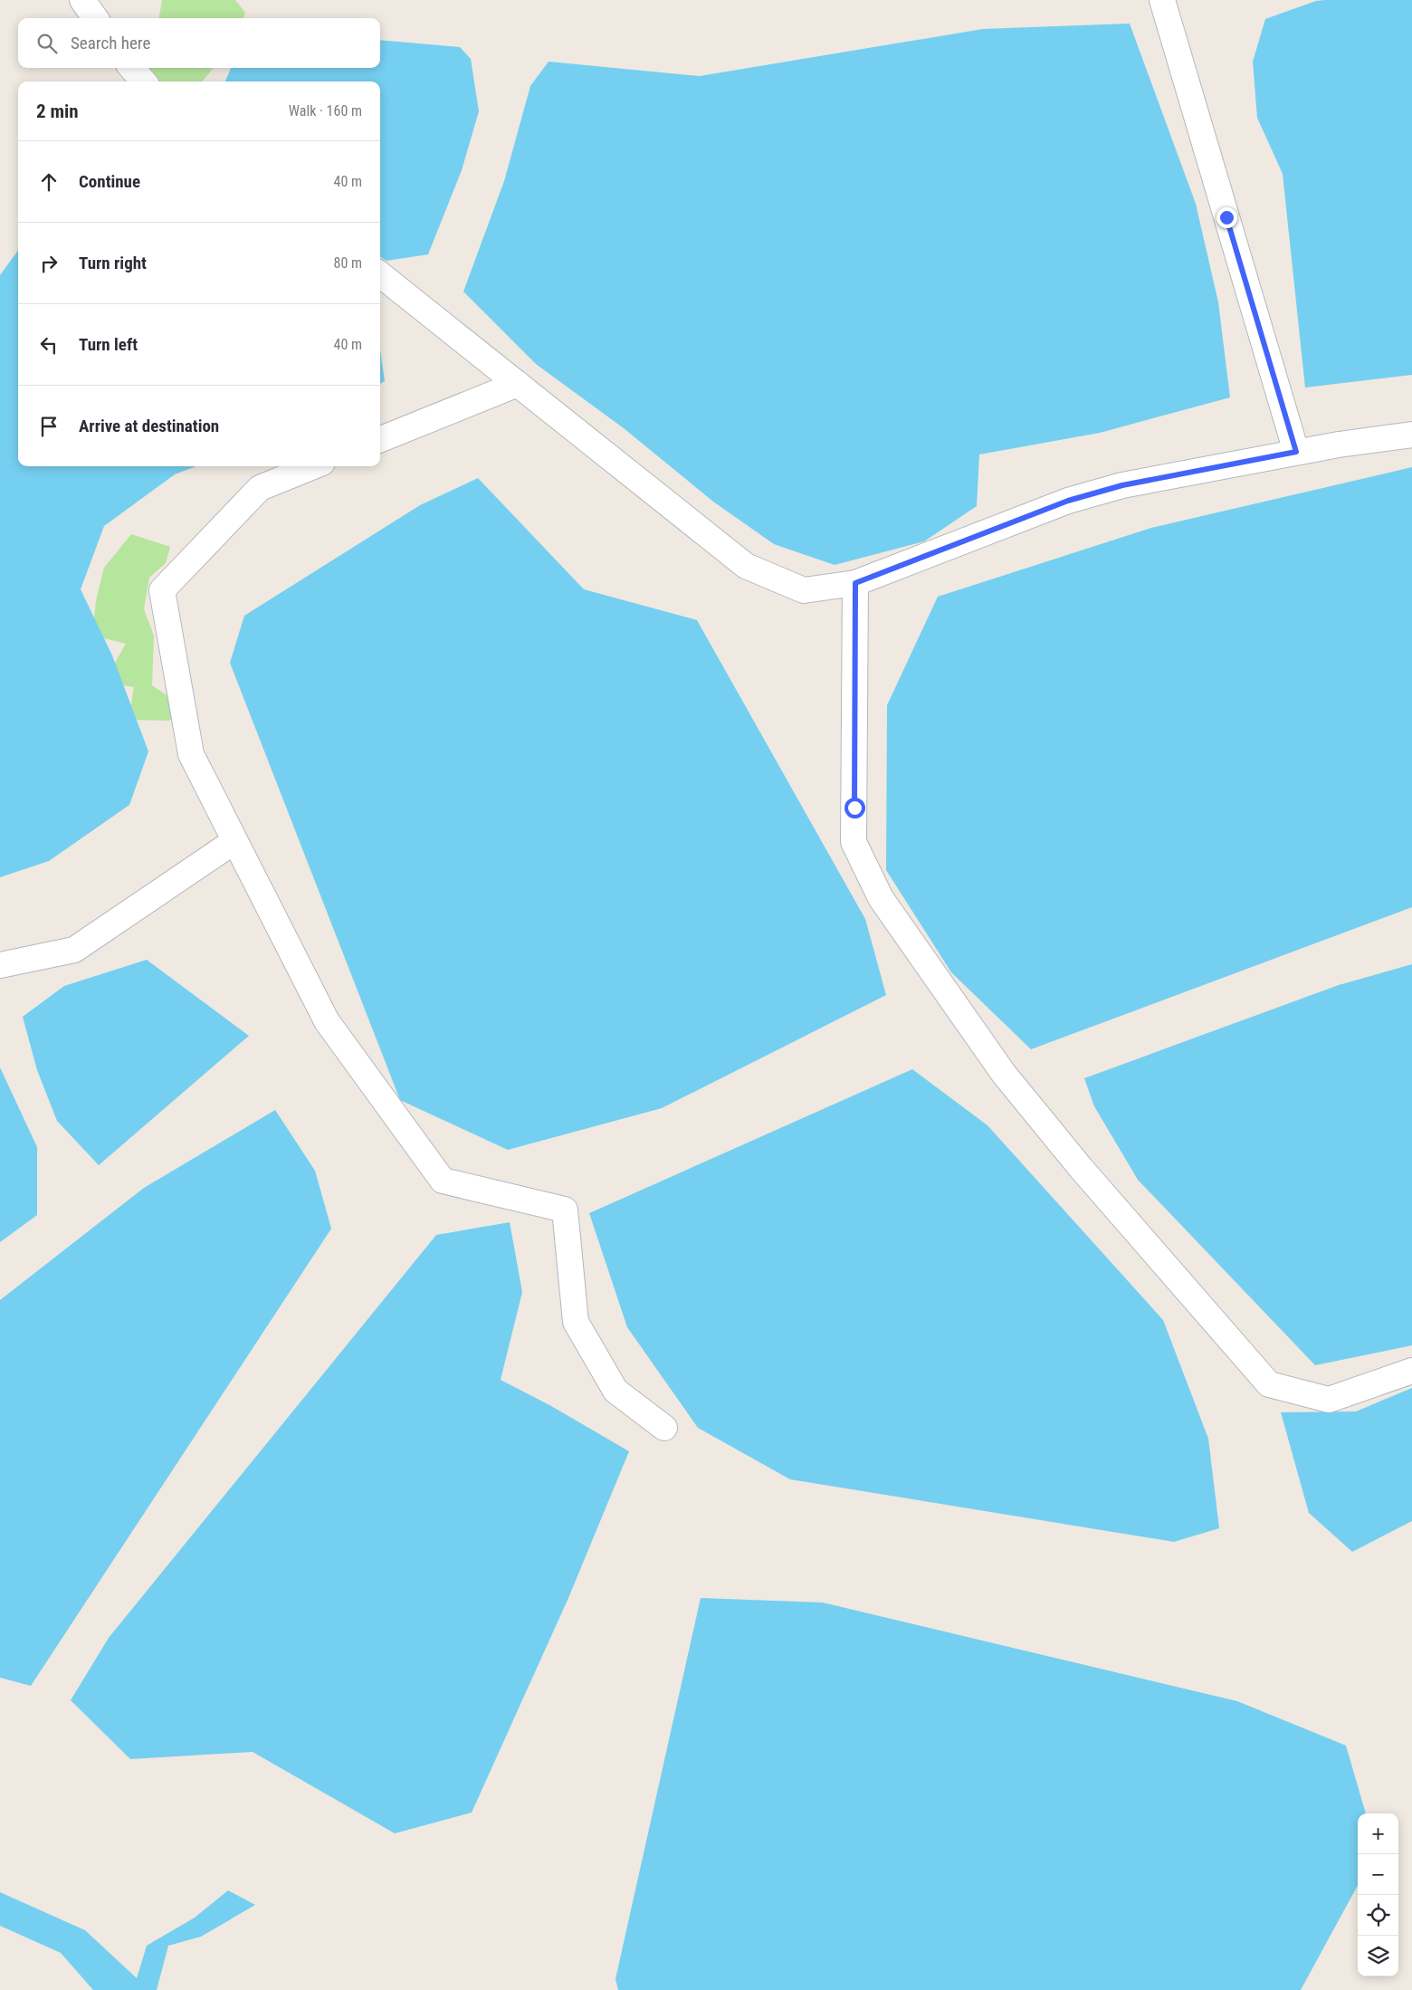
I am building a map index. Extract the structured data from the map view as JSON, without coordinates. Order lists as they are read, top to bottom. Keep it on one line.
{"page":{"search":"Search here","heading":["2 min","Walk · 160 m"],"list":[["Continue","40 m"],["Turn right","80 m"],["Turn left","40 m"],"Arrive at destination"],"map_buttons":["+","−"]}}
